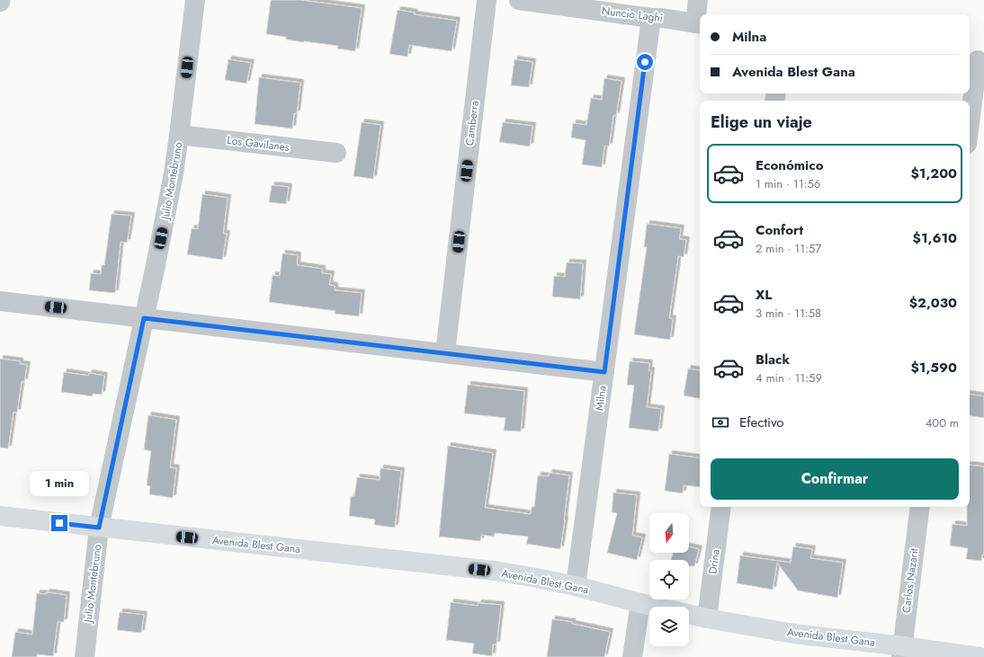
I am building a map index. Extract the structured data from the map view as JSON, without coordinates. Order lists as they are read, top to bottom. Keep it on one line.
{"streets":{"street":["Nuncio Laghi","Camberra","Los Gavilanes","Julio Montebruno","Milna","Avenida Blest Gana","Drina","Carlos Nazarit"]},"crossings":[["Nuncio Laghi","Milna"],["Los Gavilanes","Julio Montebruno"],["Julio Montebruno","Avenida Blest Gana"],["Milna","Avenida Blest Gana"],["Avenida Blest Gana","Drina"],["Avenida Blest Gana","Carlos Nazarit"]],"north":"bottom","page":{"banner":["Milna","Avenida Blest Gana"],"heading":"Elige un viaje","list":[{"name":"Económico","note":"1 min · 11:56","value":"$1,200"},{"name":"Confort","note":"2 min · 11:57","value":"$1,610"},{"name":"XL","note":"3 min · 11:58","value":"$2,030"},{"name":"Black","note":"4 min · 11:59","value":"$1,590"}],"pay":["Efectivo","400 m"],"buttons":"Confirmar","bubble":"1 min"}}
